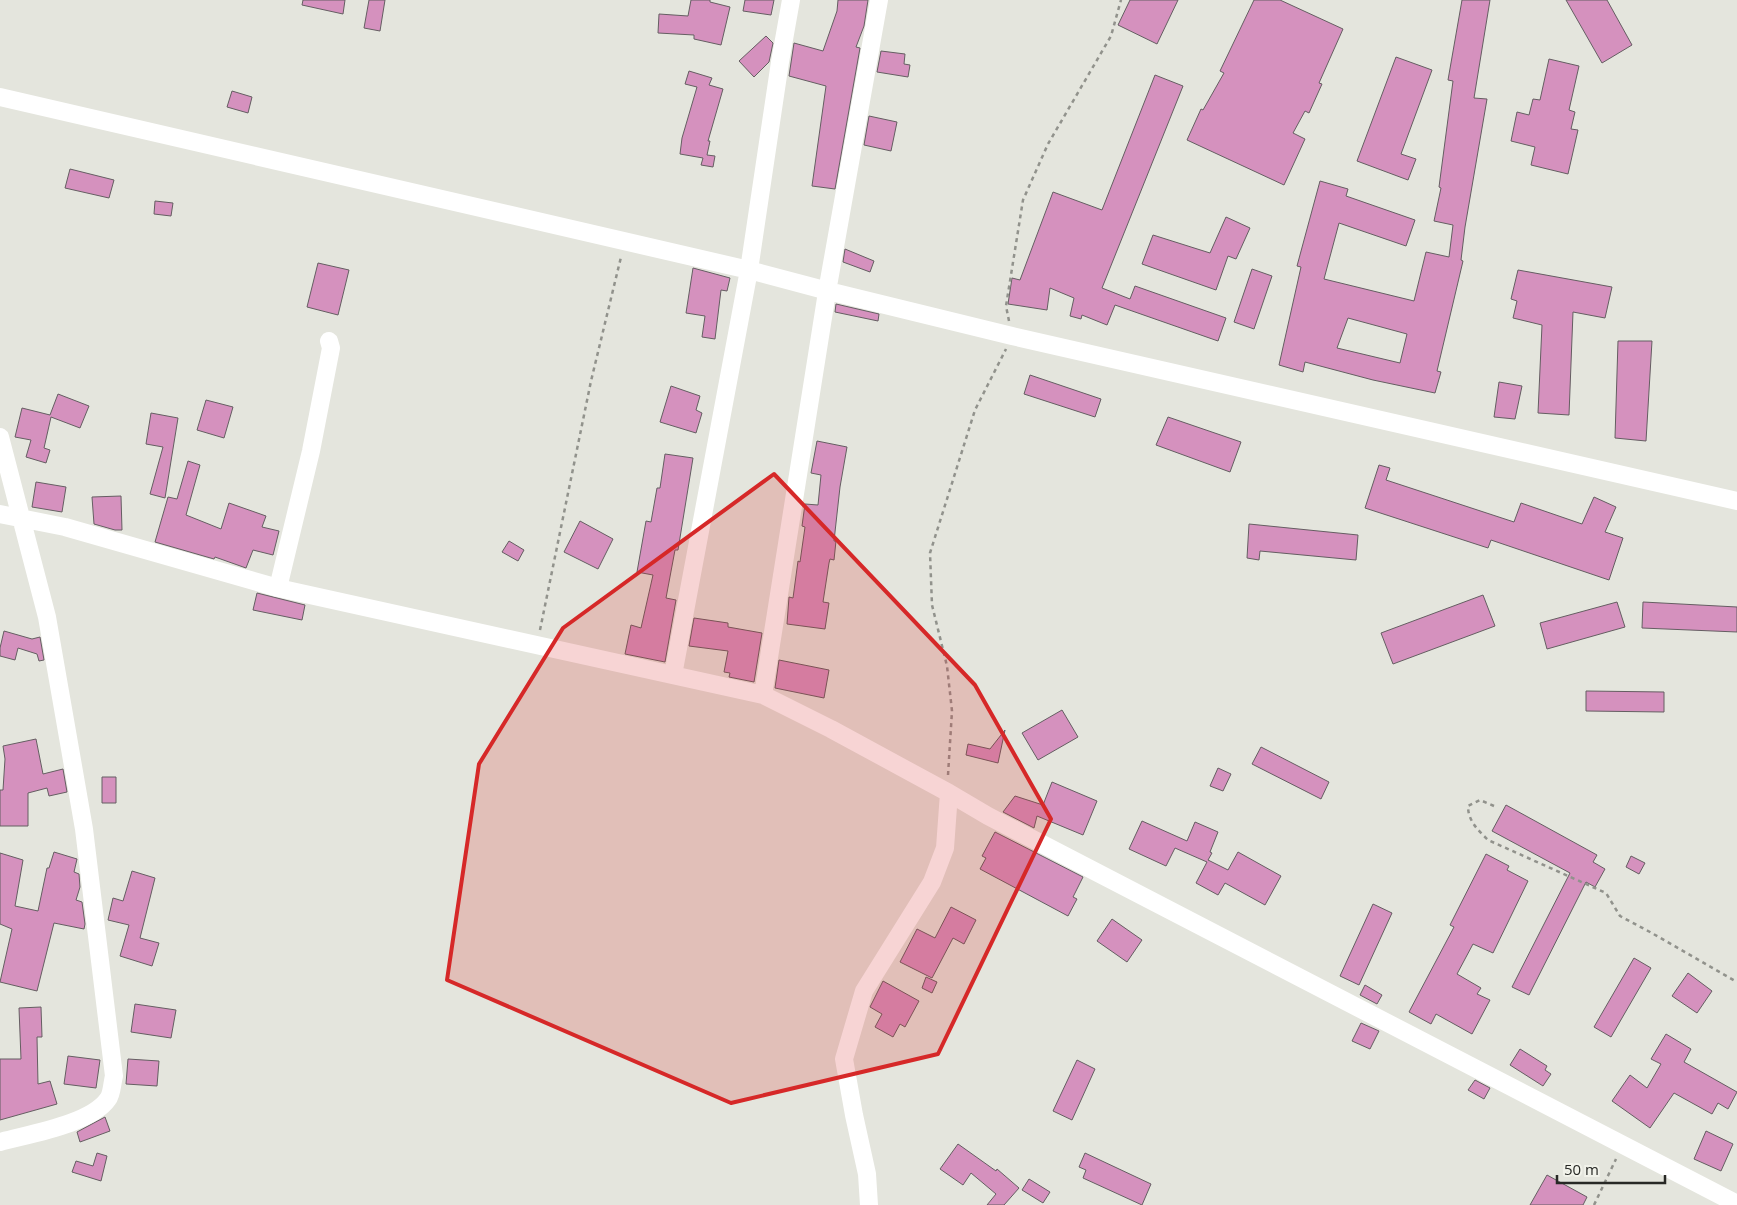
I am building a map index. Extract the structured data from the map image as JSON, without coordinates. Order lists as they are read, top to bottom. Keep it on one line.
{"scale_bar":"50 m"}
